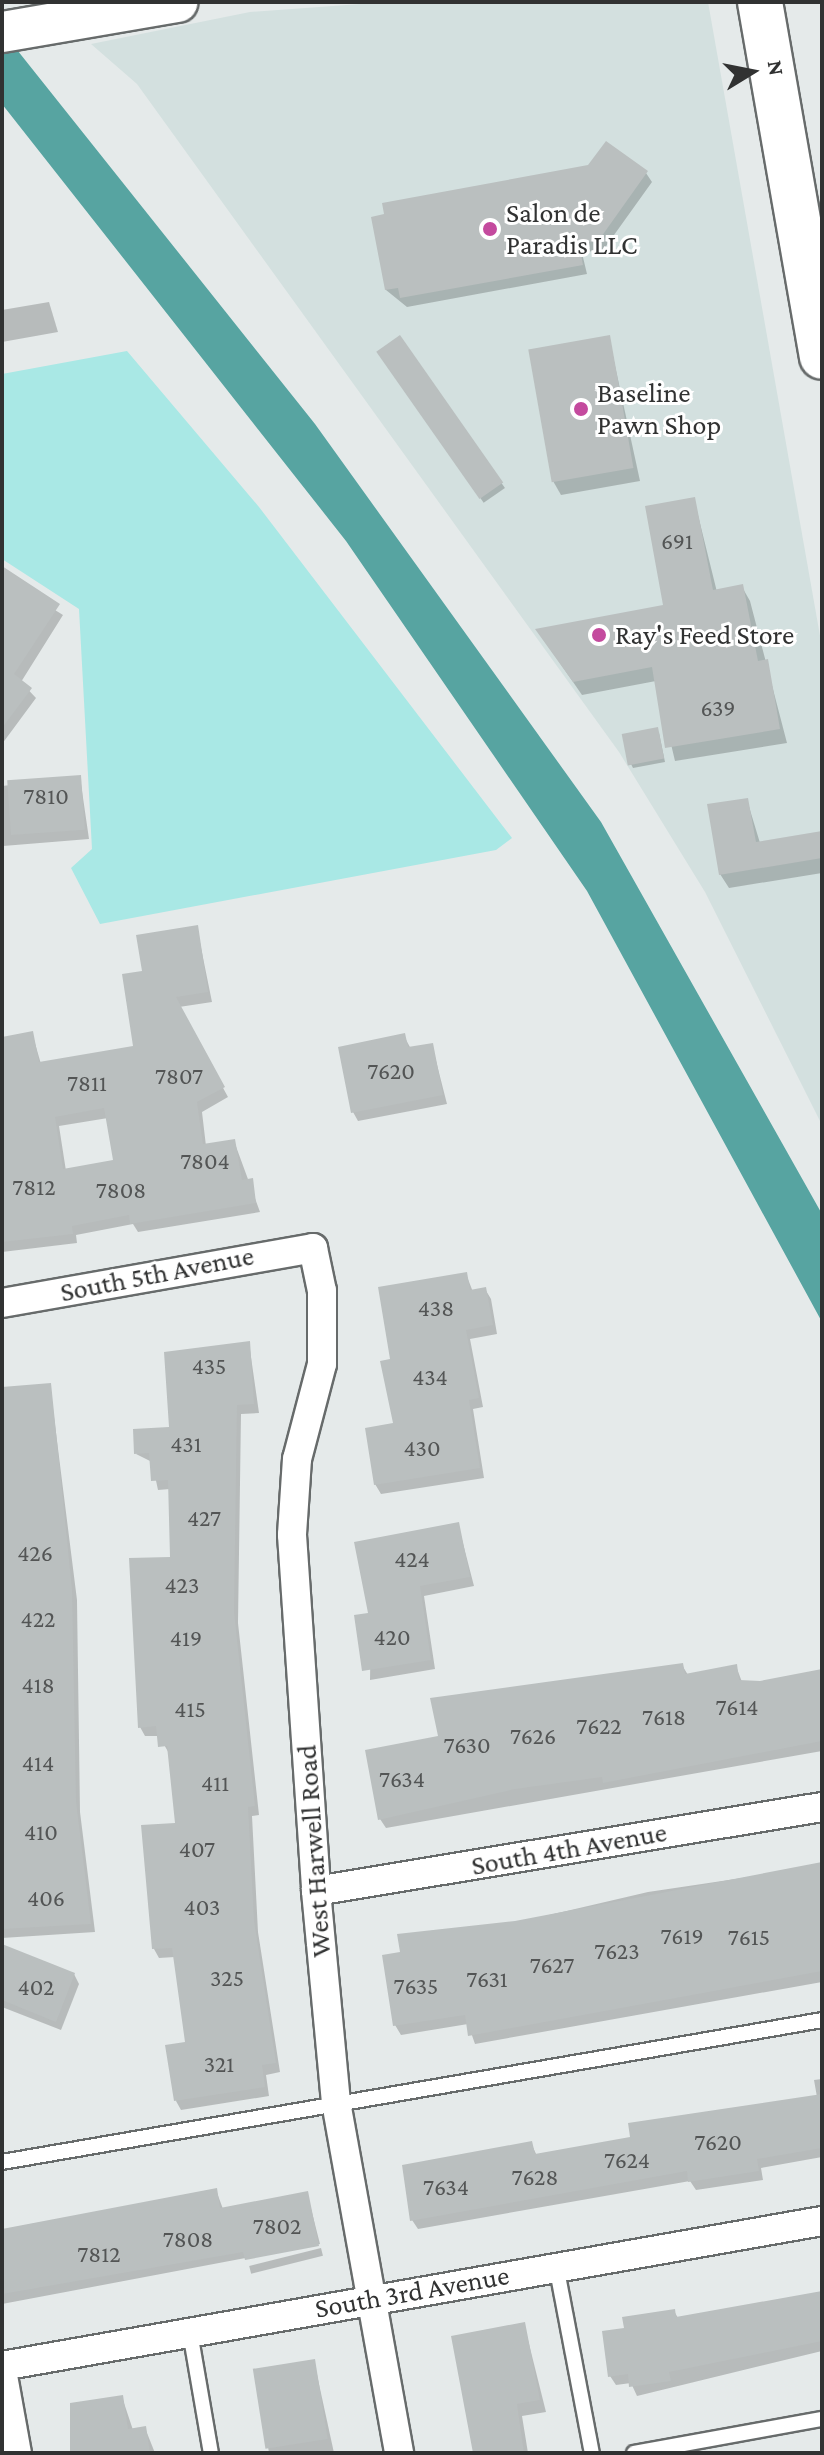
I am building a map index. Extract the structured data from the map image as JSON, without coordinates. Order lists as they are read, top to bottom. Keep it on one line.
{"streets":{"street":["South 5th Avenue","South 4th Avenue","West Harwell Road","South 3rd Avenue"]},"crossings":[["South 5th Avenue","West Harwell Road"],["South 4th Avenue","West Harwell Road"],["West Harwell Road","South 3rd Avenue"]],"places":["Salon de Paradis LLC","Baseline Pawn Shop","Ray's Feed Store"],"house_numbers":["691","639","7810","7620","7807","7811","7804","7812","7808","438","435","434","431","430","427","426","424","423","422","420","419","418","7614","415","7618","7622","7626","7630","414","7634","411","410","407","406","403","7619","7615","7623","7627","325","7631","7635","402","321","7620","7624","7628","7634","7802","7808","7812"],"north":"right"}
